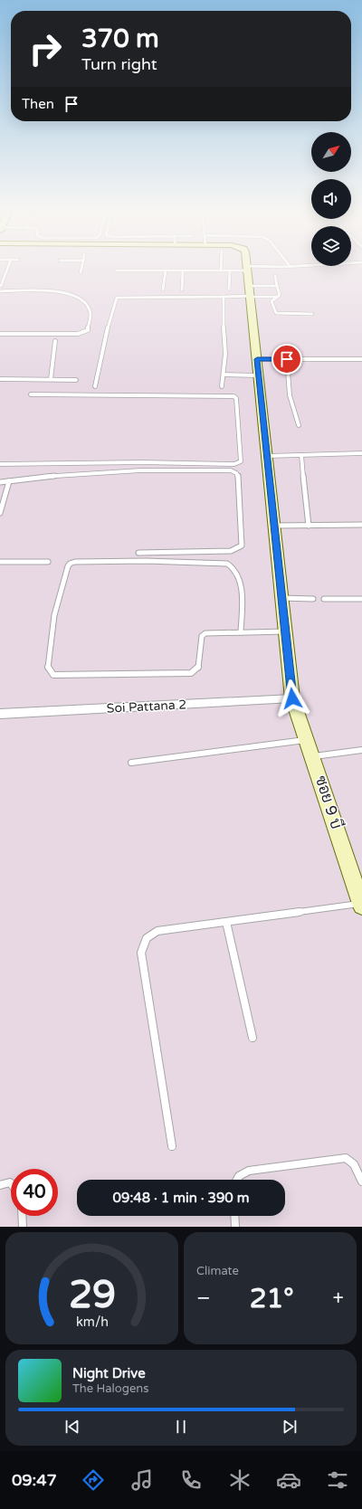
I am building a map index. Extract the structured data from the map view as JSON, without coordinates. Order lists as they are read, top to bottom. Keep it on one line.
{"streets":{"street":["Soi Pattana 2","ซอย 9 บี"]},"crossings":[["Soi Pattana 2","ซอย 9 บี"]],"north":"top right","page":{"turn":["370 m","Turn right"],"then":"Then","limit":"40","trip":"09:48 · 1 min · 390 m","tile":"Climate","heat":["−","21°","+"],"song":["Night Drive","The Halogens"],"tabs":"09:47","gauge":["29","km/h"]}}
